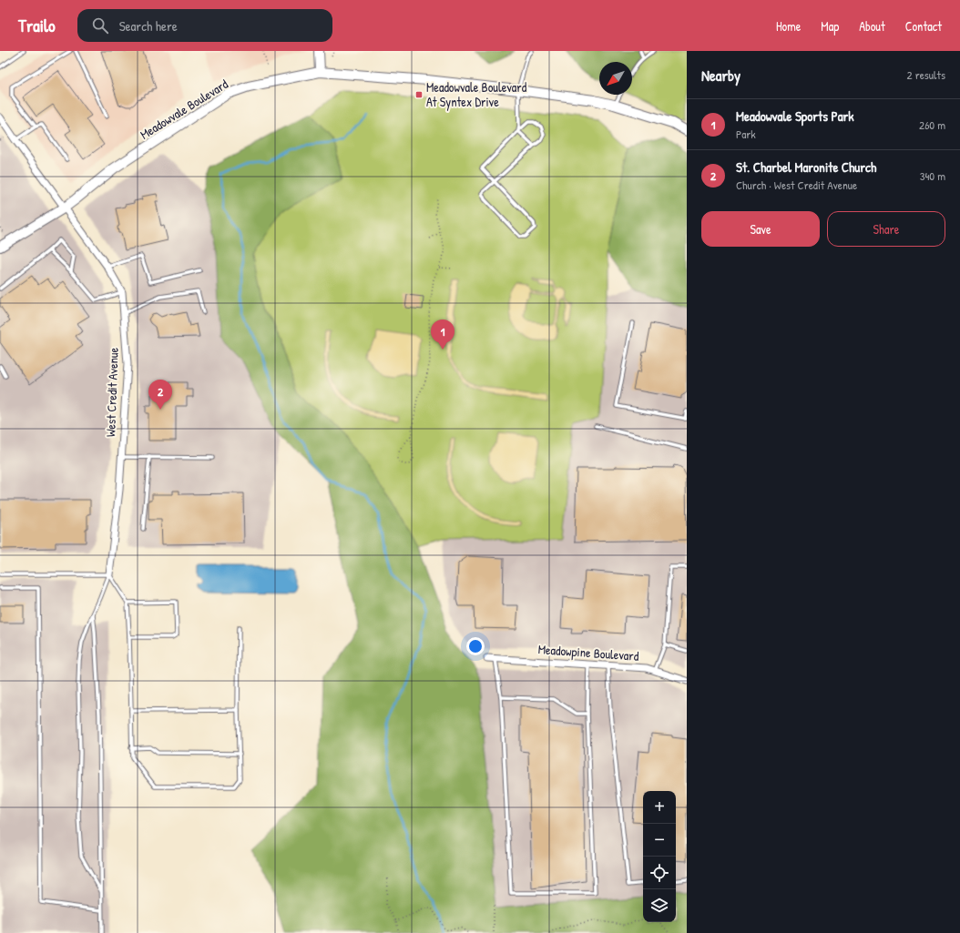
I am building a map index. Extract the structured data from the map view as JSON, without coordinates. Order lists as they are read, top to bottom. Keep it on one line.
{"streets":{"main road":["Meadowvale Boulevard"],"street":["West Credit Avenue","Meadowpine Boulevard"]},"crossings":[["Meadowvale Boulevard","West Credit Avenue"]],"places":{"transit":["Meadowvale Boulevard At Syntex Drive"]},"north":"bottom left","page":{"header":"Trailo","search":"Search here","nav":["Home","Map","About","Contact"],"heading":["Nearby","2 results"],"list":[{"mark":"1","name":"Meadowvale Sports Park","note":"Park","value":"260 m"},{"mark":"2","name":"St. Charbel Maronite Church","note":"Church · West Credit Avenue","value":"340 m"}],"buttons":["Save","Share"],"pins":["1","2"],"map_buttons":["+","−"]}}
